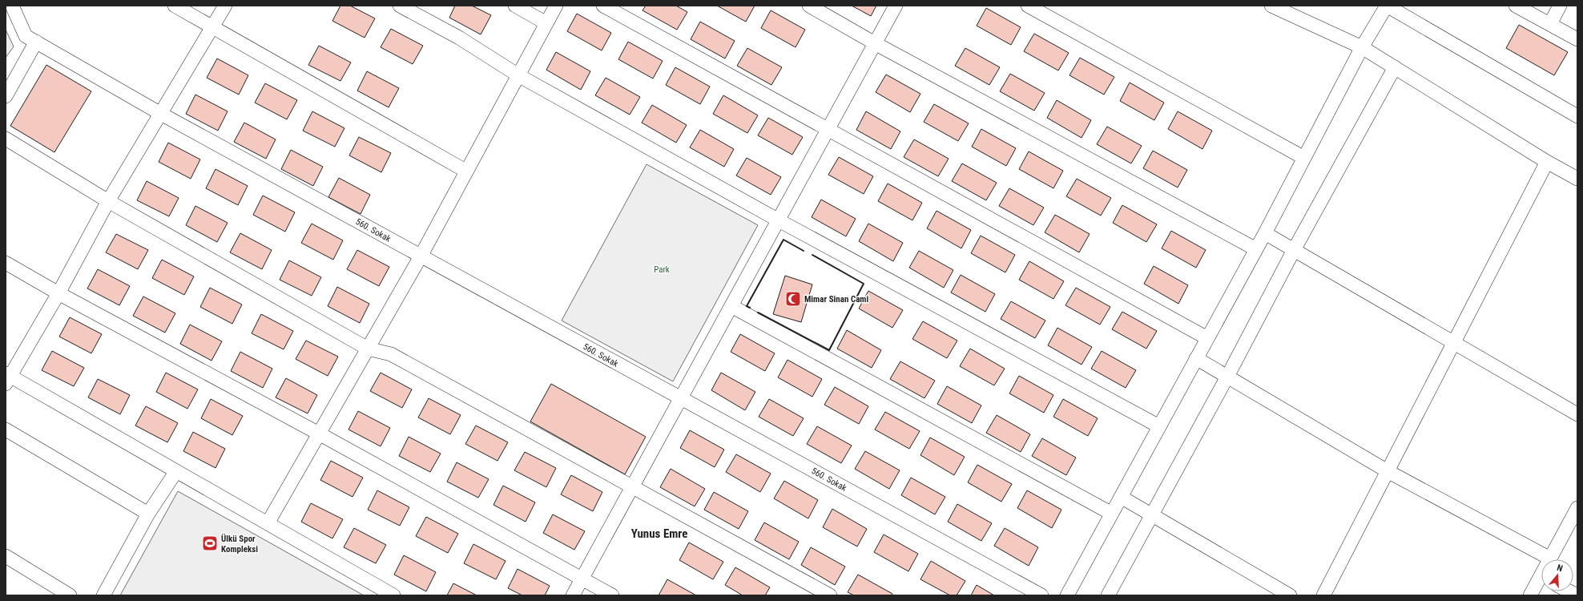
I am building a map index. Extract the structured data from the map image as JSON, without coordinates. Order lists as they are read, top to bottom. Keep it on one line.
{"streets":{"street":["560. Sokak"]},"districts":["Yunus Emre"],"parks":["Park"],"places":{"mosque":["Mimar Sinan Cami"],"sports":["Ülkü Spor Kompleksi"]},"north":"top"}
